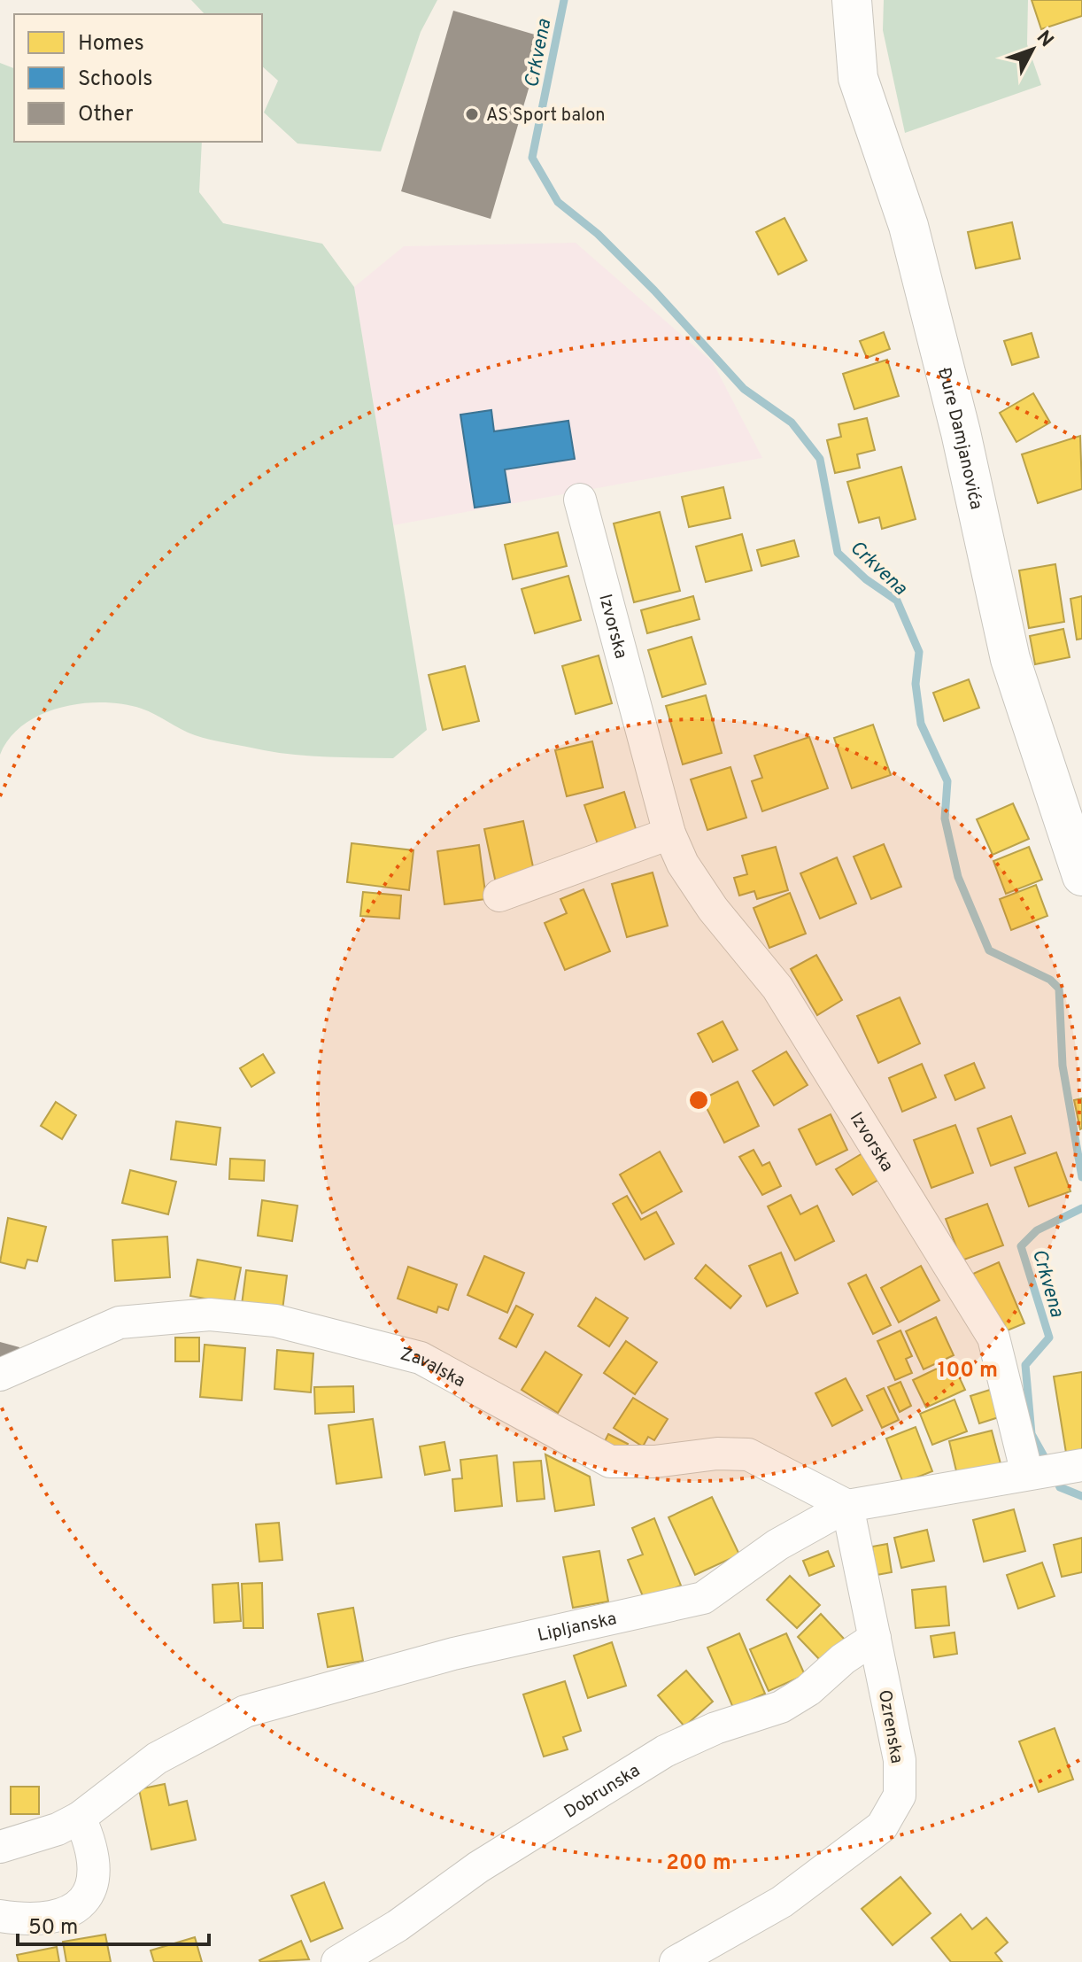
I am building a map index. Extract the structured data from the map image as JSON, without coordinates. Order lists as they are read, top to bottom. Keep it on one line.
{"streets":{"main road":["Đure Damjanovića"],"street":["Izvorska","Zavalska","Lipljanska","Ozrenska","Dobrunska"]},"crossings":[["Izvorska","Lipljanska"],["Zavalska","Lipljanska"],["Zavalska","Ozrenska"],["Lipljanska","Ozrenska"],["Ozrenska","Dobrunska"]],"water":["Crkvena"],"places":["AS Sport balon"],"legend":["Homes","Schools","Other"],"scale_bar":"50 m","north":"top right","rings":["100 m","200 m"]}
